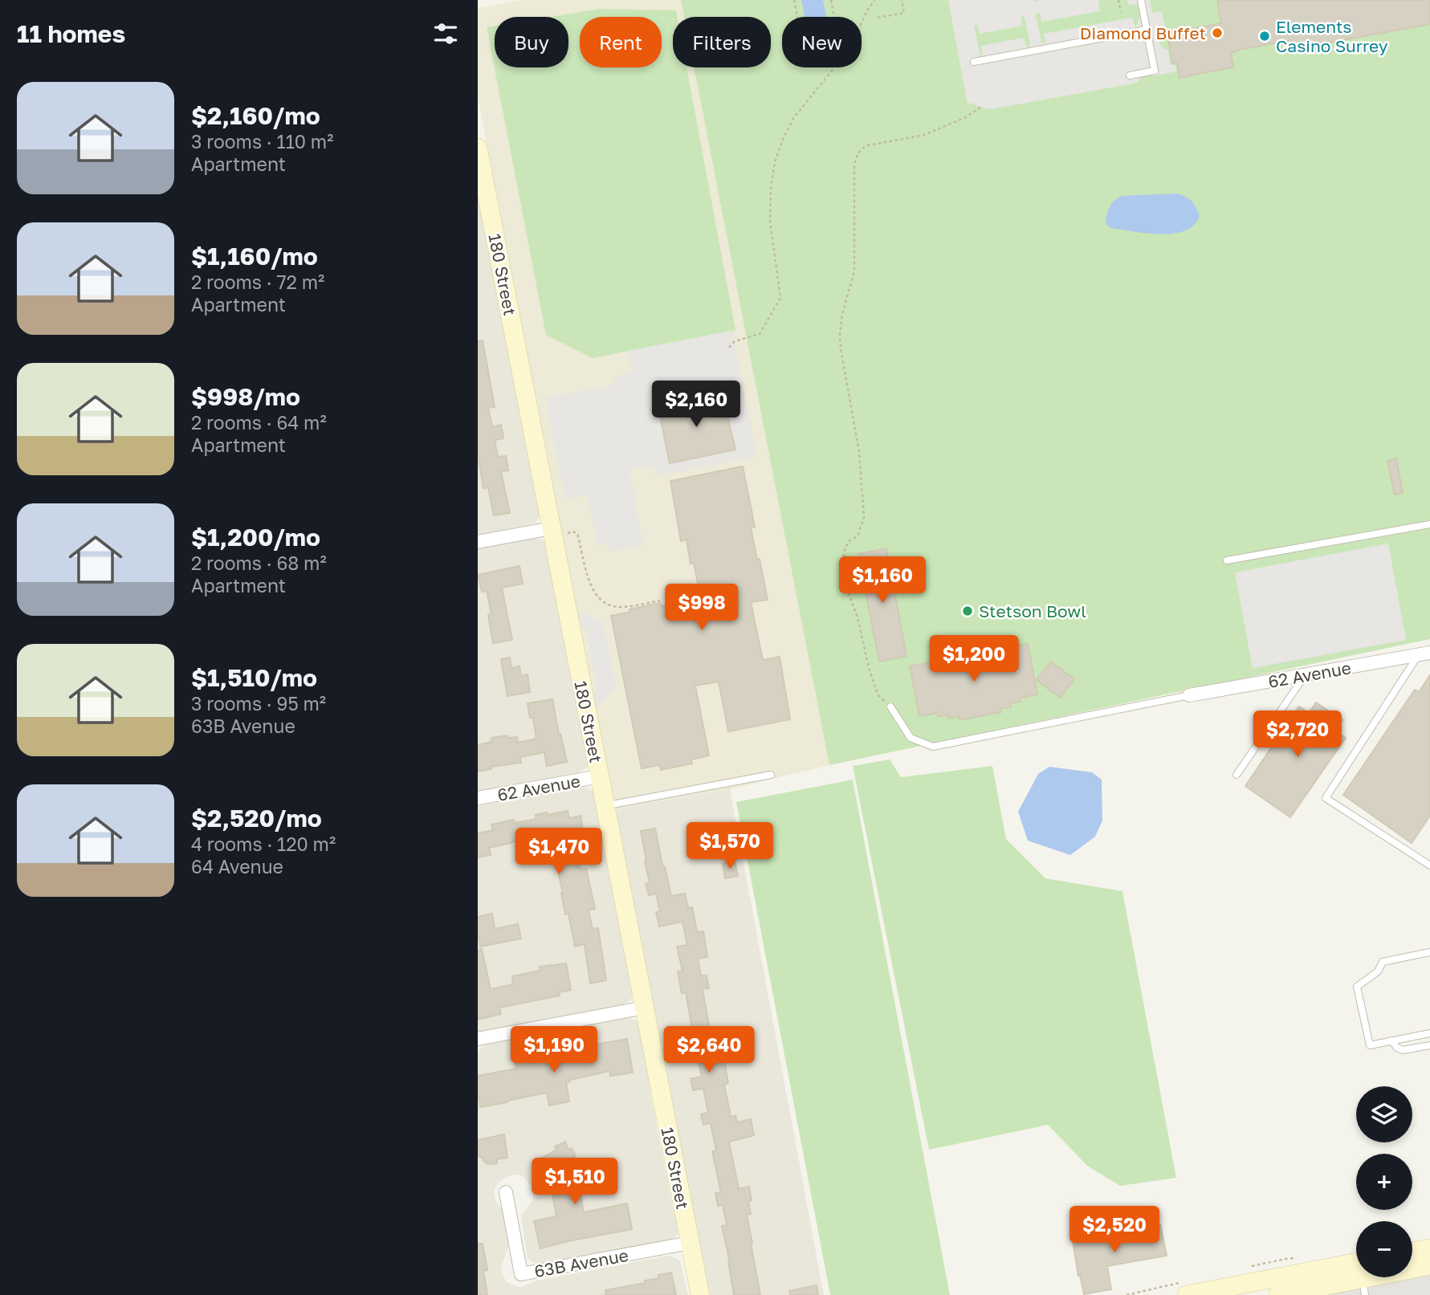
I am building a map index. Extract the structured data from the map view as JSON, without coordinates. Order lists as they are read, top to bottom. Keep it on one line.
{"streets":{"street":["180 Street","62 Avenue","63B Avenue"]},"crossings":[["180 Street","62 Avenue"],["180 Street","63B Avenue"]],"places":["Diamond Buffet","Elements Casino Surrey","Stetson Bowl"],"page":{"heading":"11 homes","chip":["Buy","Rent","Filters","New"],"list":[{"name":"$2,160/mo","note":"3 rooms · 110 m² · Apartment"},{"name":"$1,160/mo","note":"2 rooms · 72 m² · Apartment"},{"name":"$998/mo","note":"2 rooms · 64 m² · Apartment"},{"name":"$1,200/mo","note":"2 rooms · 68 m² · Apartment"},{"name":"$1,510/mo","note":"3 rooms · 95 m² · 63B Avenue"},{"name":"$2,520/mo","note":"4 rooms · 120 m² · 64 Avenue"}],"price":["$2,160","$1,160","$998","$1,200","$2,720","$1,570","$1,470","$1,190","$2,640","$1,510","$2,520"],"map_buttons":["+","−"]}}
